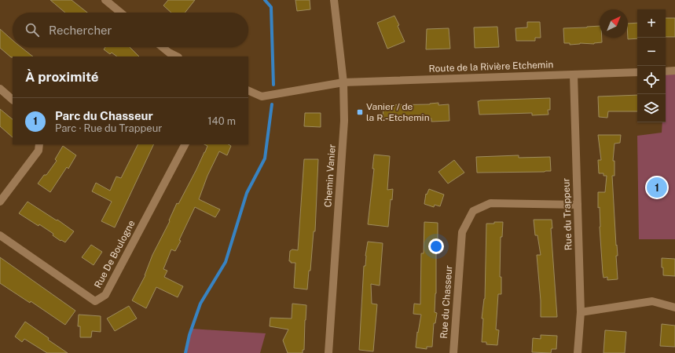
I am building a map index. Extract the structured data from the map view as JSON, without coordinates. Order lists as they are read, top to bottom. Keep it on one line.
{"streets":{"street":["Route de la Rivière Etchemin","Chemin Vanier","Rue du Trappeur","Rue De Boulogne","Rue du Chasseur"]},"crossings":[["Route de la Rivière Etchemin","Chemin Vanier"],["Route de la Rivière Etchemin","Rue du Trappeur"],["Rue du Trappeur","Rue du Chasseur"]],"places":{"transit":["Vanier / de la R.-Etchemin"]},"north":"top right","page":{"map_buttons":["+","−"],"search":"Rechercher","heading":"À proximité","list":[{"mark":"1","name":"Parc du Chasseur","note":"Parc · Rue du Trappeur","value":"140 m"}],"pins":"1"}}
